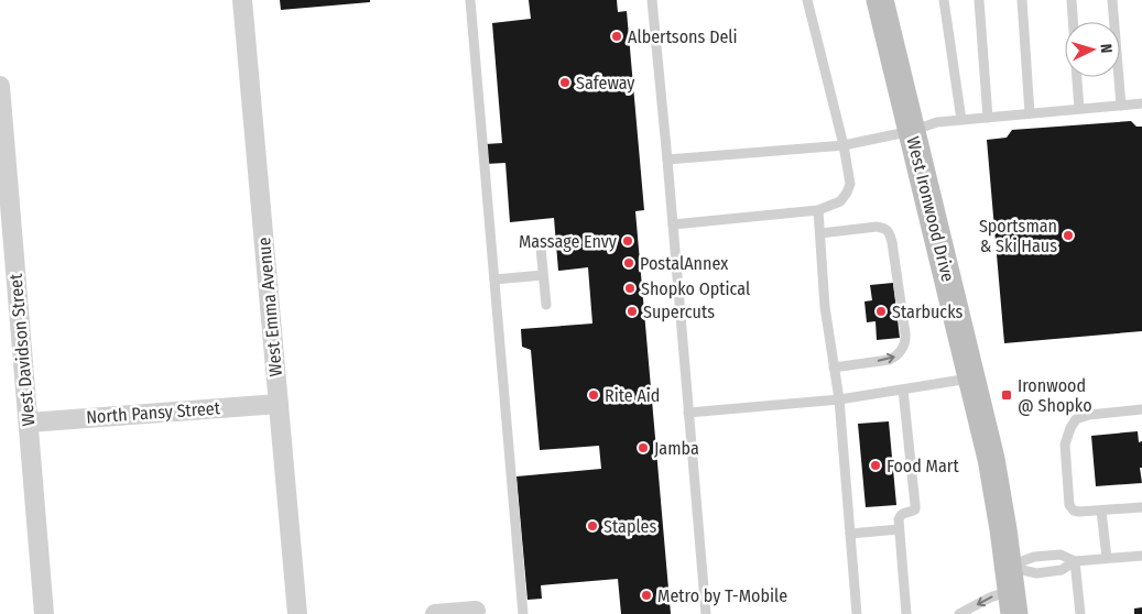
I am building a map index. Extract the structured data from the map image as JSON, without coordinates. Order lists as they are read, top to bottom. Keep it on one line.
{"streets":{"street":["West Ironwood Drive","West Emma Avenue","West Davidson Street","North Pansy Street"]},"crossings":[["West Emma Avenue","North Pansy Street"],["West Davidson Street","North Pansy Street"]],"places":{"other":["Albertsons Deli","Safeway","Sportsman & Ski Haus","Massage Envy","PostalAnnex","Shopko Optical","Supercuts","Starbucks","Rite Aid","Jamba","Food Mart","Staples","Metro by T-Mobile"],"transit":["Ironwood @ Shopko"]},"north":"right"}
